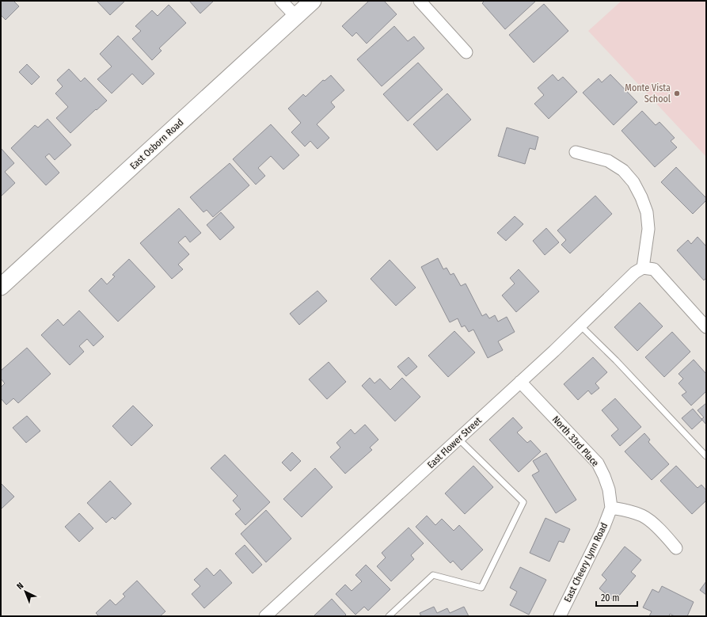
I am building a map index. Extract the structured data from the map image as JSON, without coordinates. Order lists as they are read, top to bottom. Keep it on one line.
{"streets":{"main road":["East Osborn Road"],"street":["North 33rd Place","East Flower Street","East Cheery Lynn Road"]},"crossings":[["North 33rd Place","East Flower Street"],["North 33rd Place","East Cheery Lynn Road"]],"places":["Monte Vista School"],"scale_bar":"20 m","north":"top left"}
